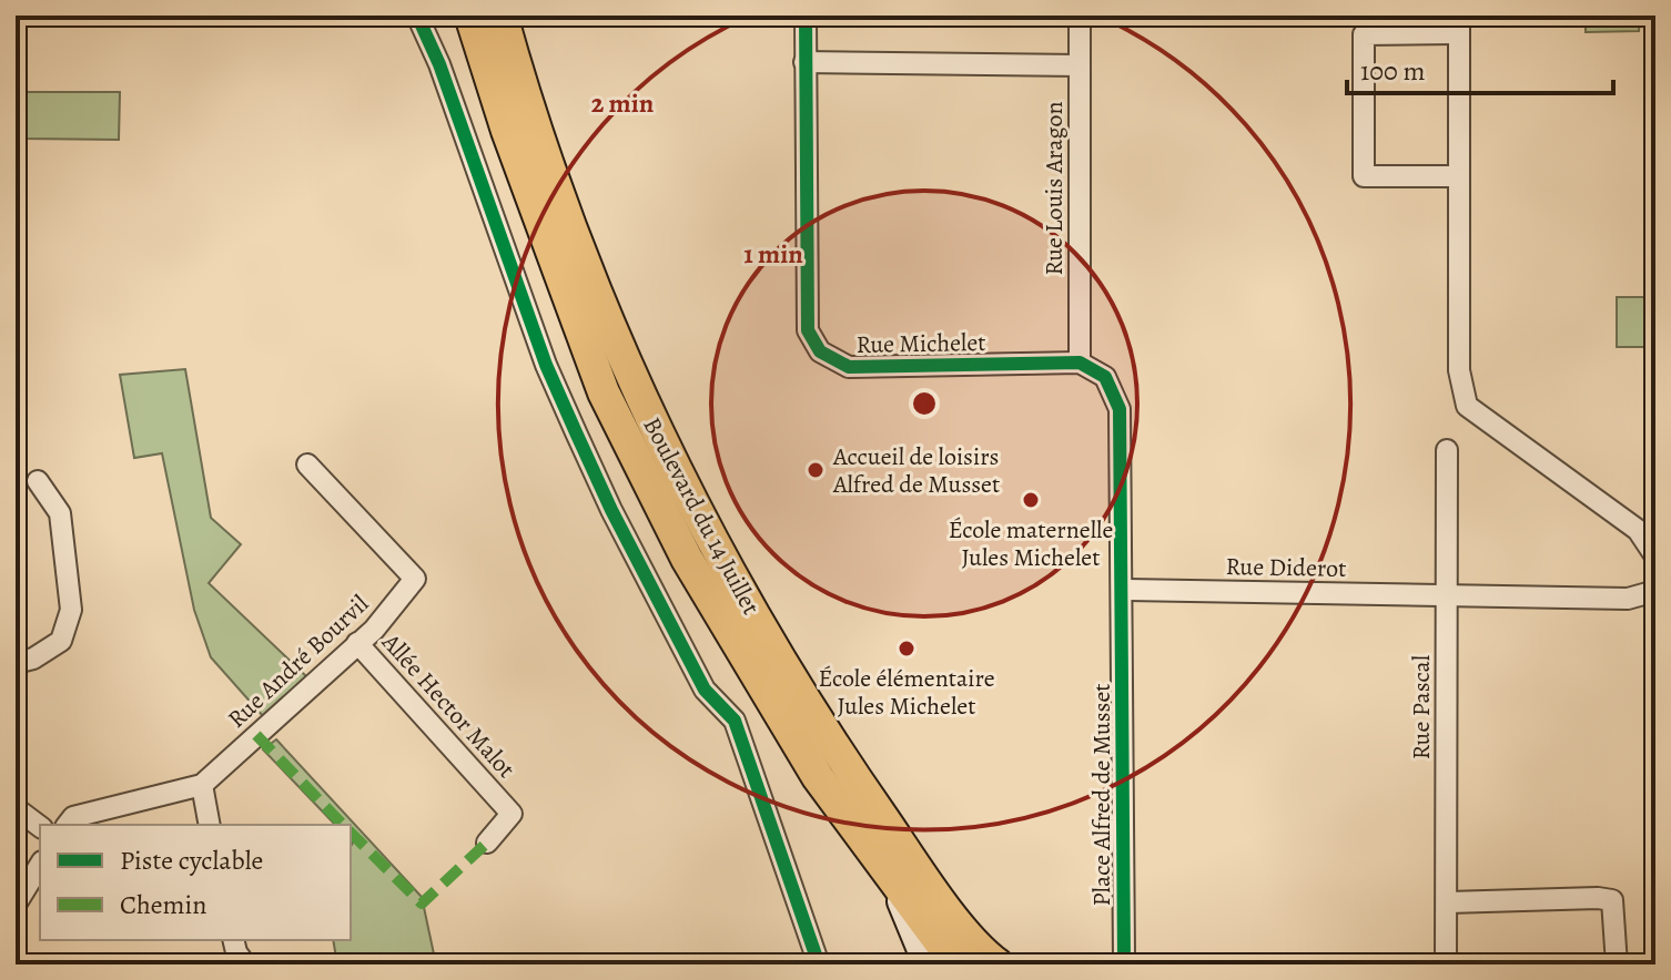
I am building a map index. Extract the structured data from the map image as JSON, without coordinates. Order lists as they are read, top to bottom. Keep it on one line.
{"streets":{"main road":["Boulevard du 14 Juillet"],"street":["Rue Louis Aragon","Rue Michelet","Rue Diderot","Rue André Bourvil","Allée Hector Malot","Rue Pascal","Place Alfred de Musset"]},"crossings":[["Rue Louis Aragon","Rue Michelet"],["Rue Diderot","Rue Pascal"],["Rue Diderot","Place Alfred de Musset"],["Rue André Bourvil","Allée Hector Malot"]],"places":["Accueil de loisirs Alfred de Musset","École maternelle Jules Michelet","École élémentaire Jules Michelet"],"legend":["Piste cyclable","Chemin"],"scale_bar":"100 m","rings":["2 min","1 min"]}
